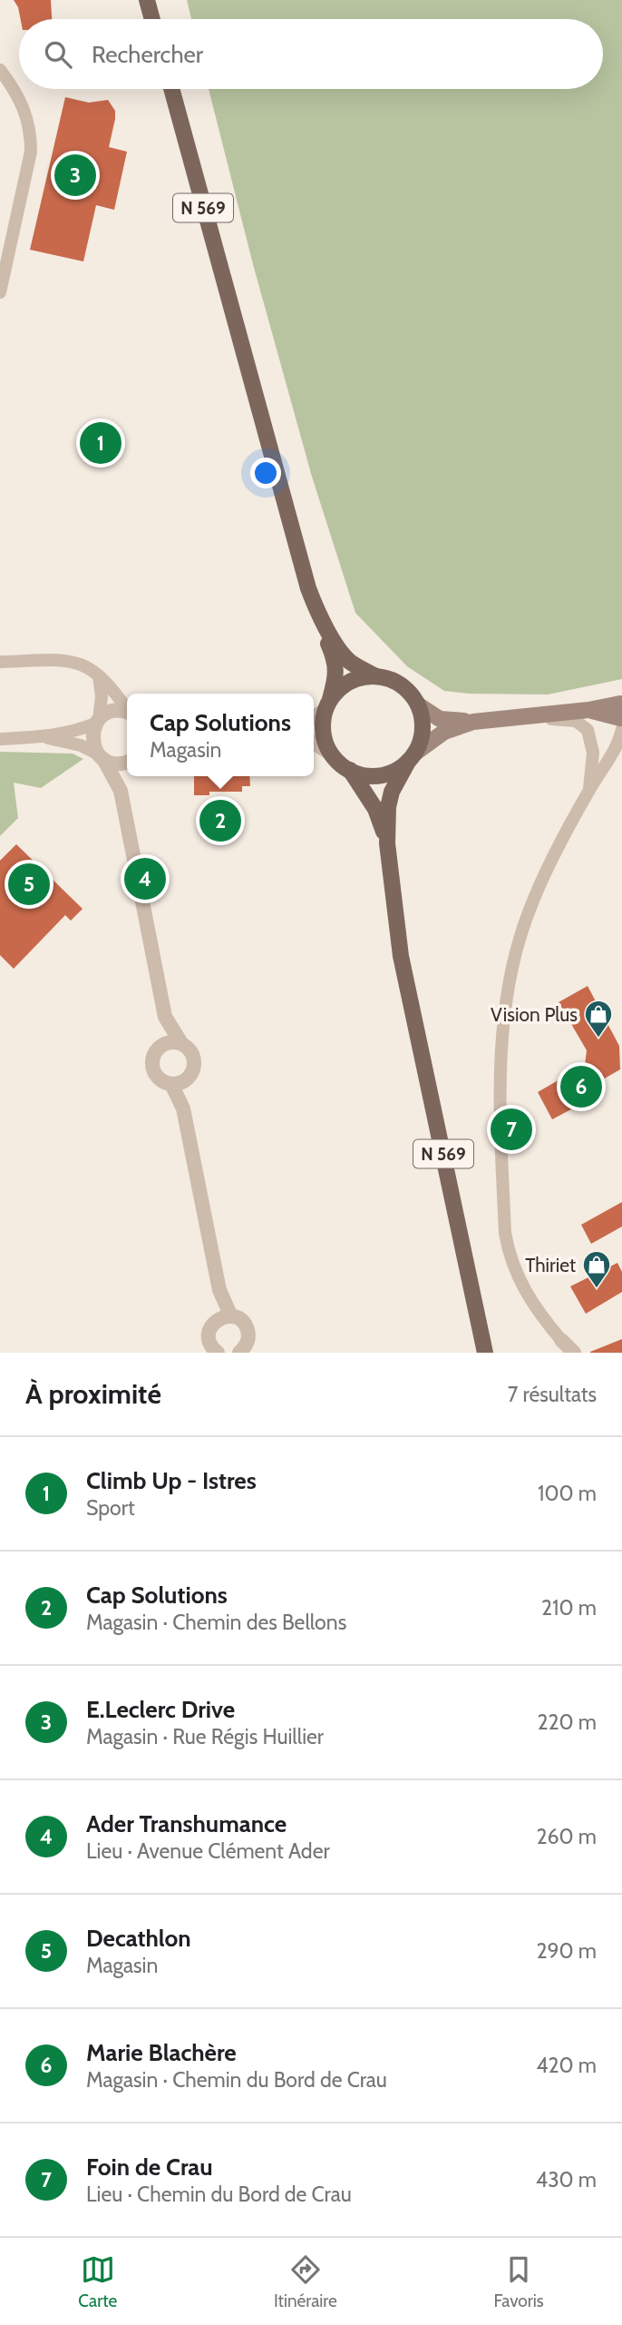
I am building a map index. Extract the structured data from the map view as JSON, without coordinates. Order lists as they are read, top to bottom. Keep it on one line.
{"streets":{"main road":["N 569"]},"places":{"shop":["Vision Plus","Thiriet"]},"page":{"search":"Rechercher","pins":["3","1","2","4","5","6","7"],"popup":["Cap Solutions","Magasin"],"heading":["À proximité","7 résultats"],"list":[{"mark":"1","name":"Climb Up - Istres","note":"Sport","value":"100 m"},{"mark":"2","name":"Cap Solutions","note":"Magasin · Chemin des Bellons","value":"210 m"},{"mark":"3","name":"E.Leclerc Drive","note":"Magasin · Rue Régis Huillier","value":"220 m"},{"mark":"4","name":"Ader Transhumance","note":"Lieu · Avenue Clément Ader","value":"260 m"},{"mark":"5","name":"Decathlon","note":"Magasin","value":"290 m"},{"mark":"6","name":"Marie Blachère","note":"Magasin · Chemin du Bord de Crau","value":"420 m"},{"mark":"7","name":"Foin de Crau","note":"Lieu · Chemin du Bord de Crau","value":"430 m"}],"nav":["Carte","Itinéraire","Favoris"]}}
